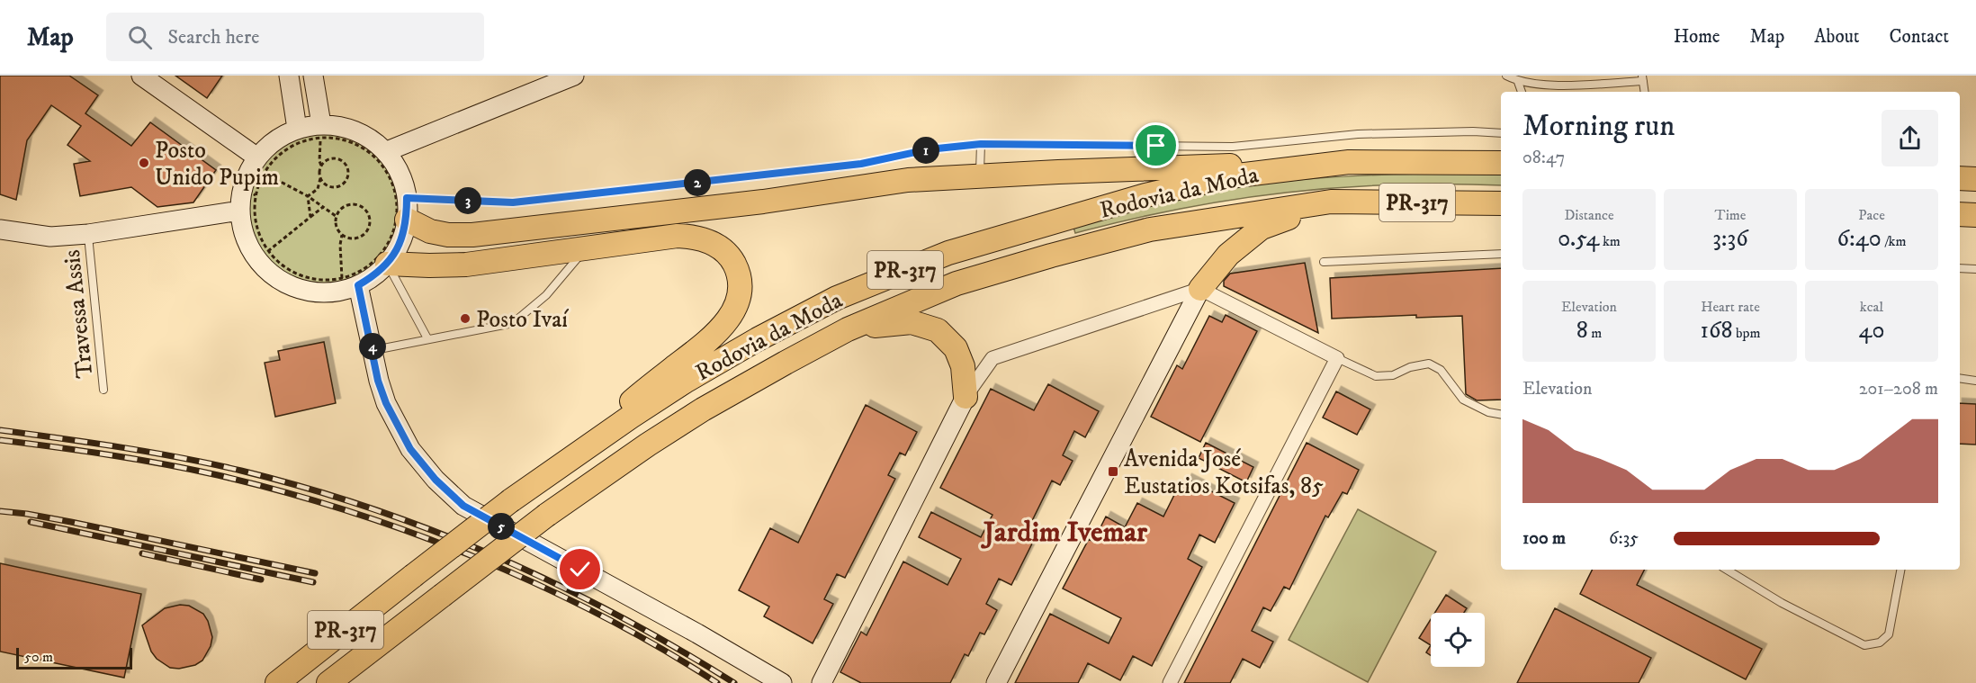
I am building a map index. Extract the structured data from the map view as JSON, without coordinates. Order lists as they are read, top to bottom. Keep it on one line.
{"streets":{"highway":["Rodovia da Moda","PR-317"],"lane":["Travessa Assis"]},"districts":["Jardim Ivemar"],"places":{"other":["Posto Unido Pupim","Posto Ivaí"],"transit":["Avenida José Eustatios Kotsifas, 85"]},"scale_bar":"50 m","page":{"header":"Map","search":"Search here","nav":["Home","Map","About","Contact"],"heading":["Morning run","08:47"],"pins":["1","2","3","4","5"],"stats":[["Distance","0.54 km"],["Time","3:36"],["Pace","6:40 /km"],["Elevation","8 m"],["Heart rate","168 bpm"],["kcal","40"]],"chart":["Elevation","201–208 m"],"list":[{"name":"100 m","note":"6:35"}],"scale":"50 m"}}
